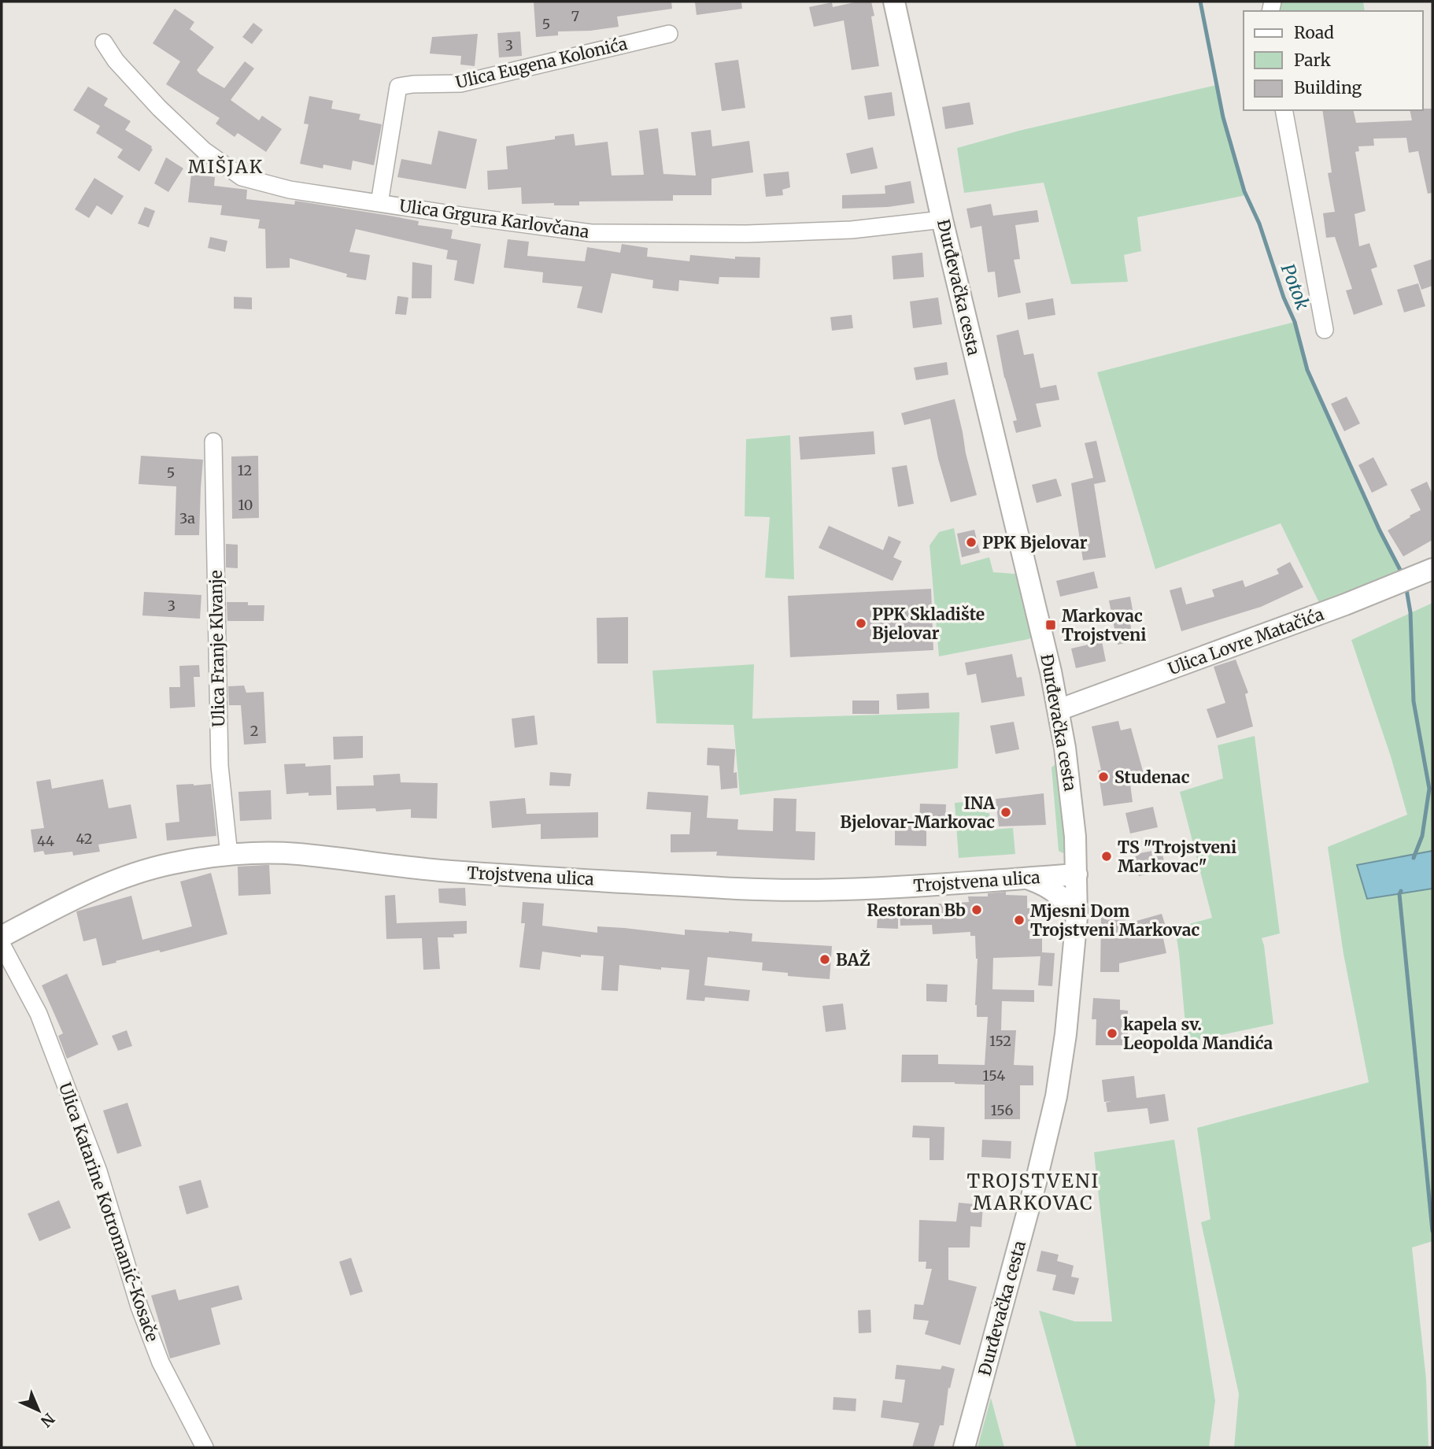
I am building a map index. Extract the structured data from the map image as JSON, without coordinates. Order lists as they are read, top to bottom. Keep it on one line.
{"streets":{"main road":["Đurđevačka cesta","Ulica Lovre Matačića","Trojstvena ulica"],"street":["Ulica Eugena Kolonića","Ulica Grgura Karlovčana","Ulica Franje Klvanje","Ulica Katarine Kotromanić-Kosače"]},"crossings":[["Ulica Eugena Kolonića","Ulica Grgura Karlovčana"],["Ulica Grgura Karlovčana","Đurđevačka cesta"],["Đurđevačka cesta","Ulica Lovre Matačića"],["Đurđevačka cesta","Trojstvena ulica"],["Ulica Franje Klvanje","Trojstvena ulica"]],"districts":["MIŠJAK","TROJSTVENI MARKOVAC"],"water":["Potok"],"places":{"other":["PPK Bjelovar","PPK Skladište Bjelovar","Studenac","INA Bjelovar-Markovac","TS \"Trojstveni Markovac\"","Restoran Bb","Mjesni Dom Trojstveni Markovac","BAŽ","kapela sv. Leopolda Mandića"],"transit":["Markovac Trojstveni"]},"house_numbers":["7","5","3","12","5","10","3a","3","2","42","44","152","154","156"],"legend":["Road","Park","Building"],"north":"bottom right"}
